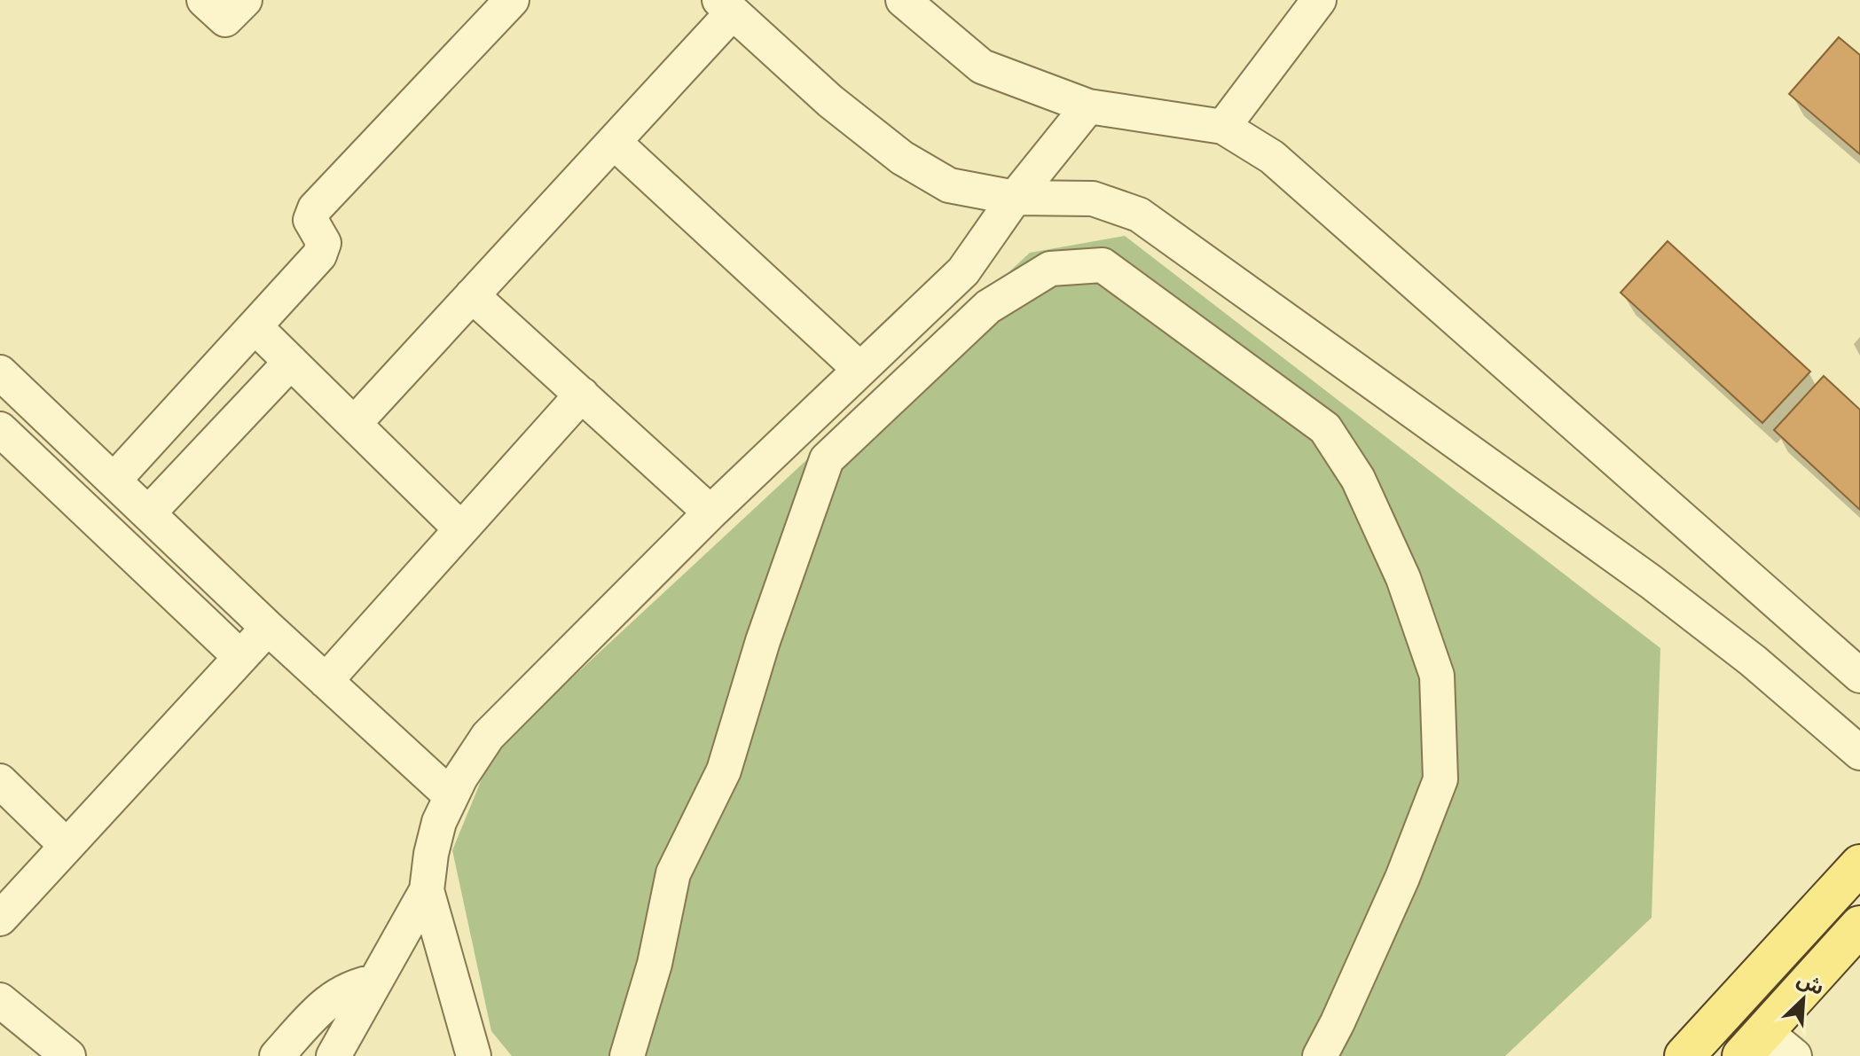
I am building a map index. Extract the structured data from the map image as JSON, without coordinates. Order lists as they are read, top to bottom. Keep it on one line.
{"north":"top right"}
